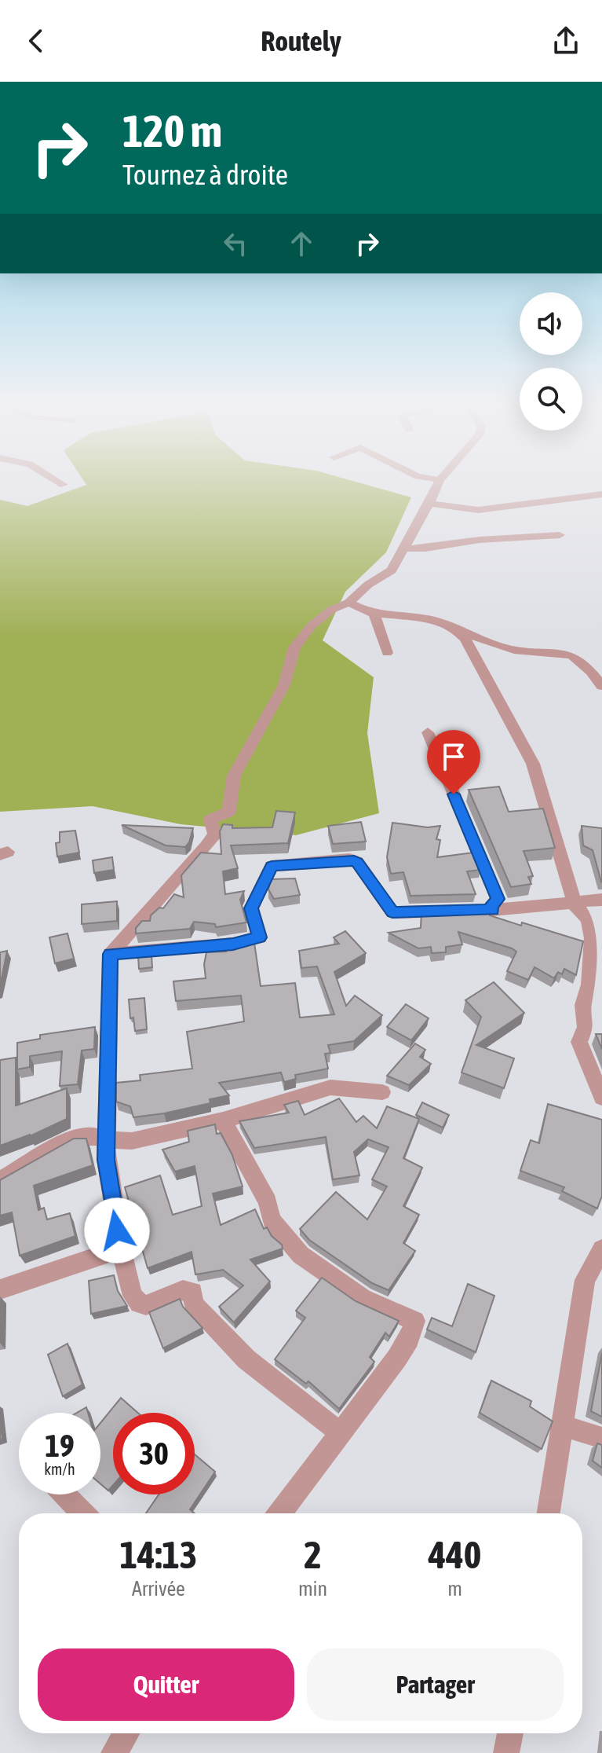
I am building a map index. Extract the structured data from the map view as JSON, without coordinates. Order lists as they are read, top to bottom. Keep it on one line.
{"page":{"header":"Routely","turn":["120 m","Tournez à droite"],"speed":"19 km/h","limit":"30","eta":["14:13","Arrivée","2","min","440","m"],"buttons":["Quitter","Partager"]}}
